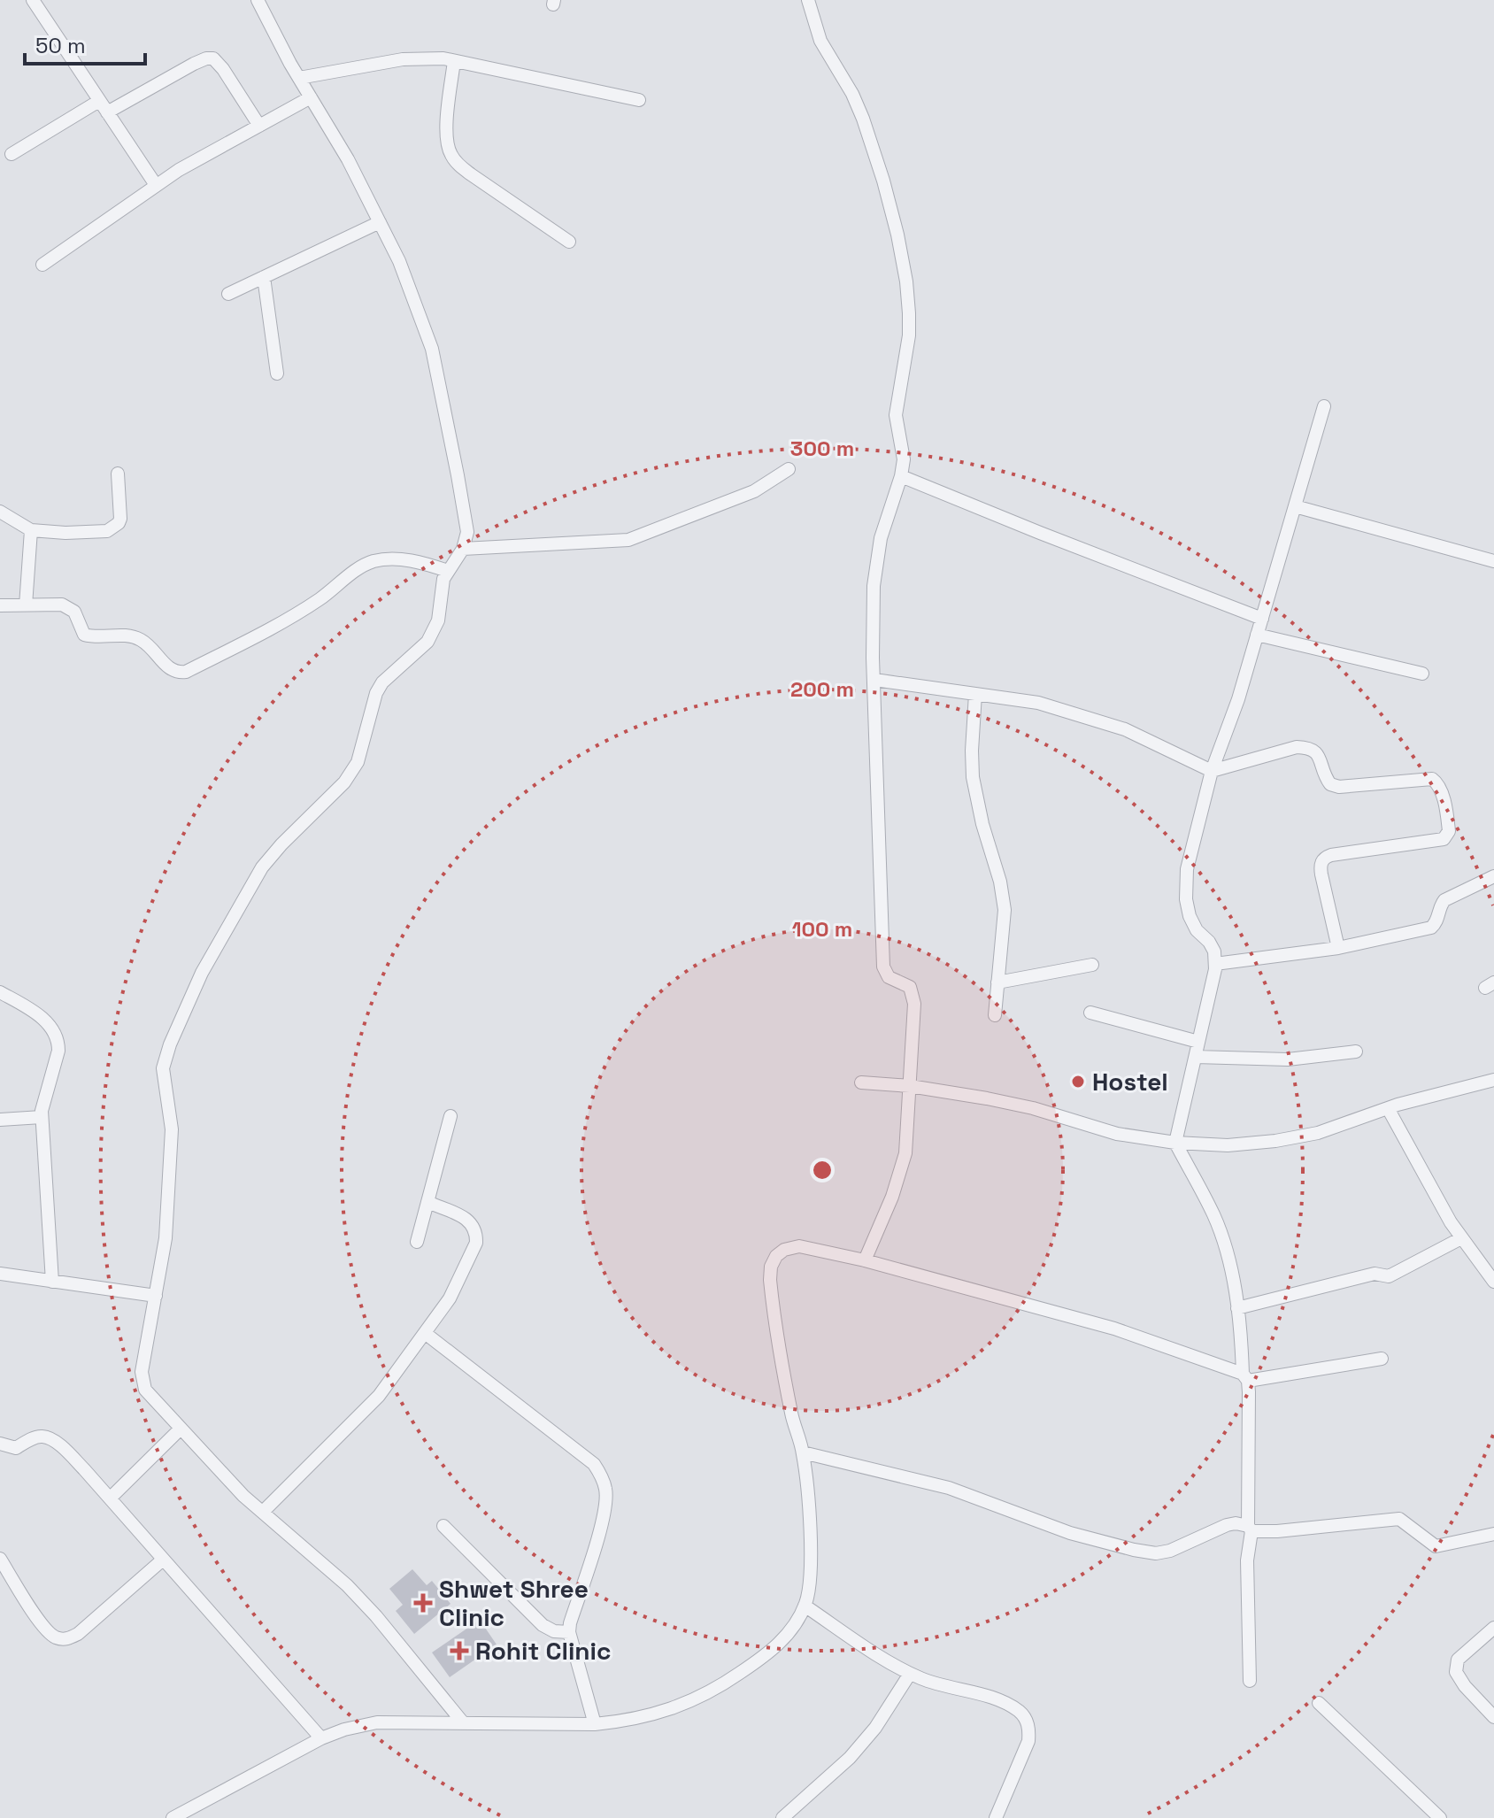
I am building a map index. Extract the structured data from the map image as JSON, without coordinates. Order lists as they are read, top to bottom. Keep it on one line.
{"places":{"other":["Hostel"],"health":["Shwet Shree Clinic","Rohit Clinic"]},"scale_bar":"50 m","rings":["300 m","200 m","100 m"]}
